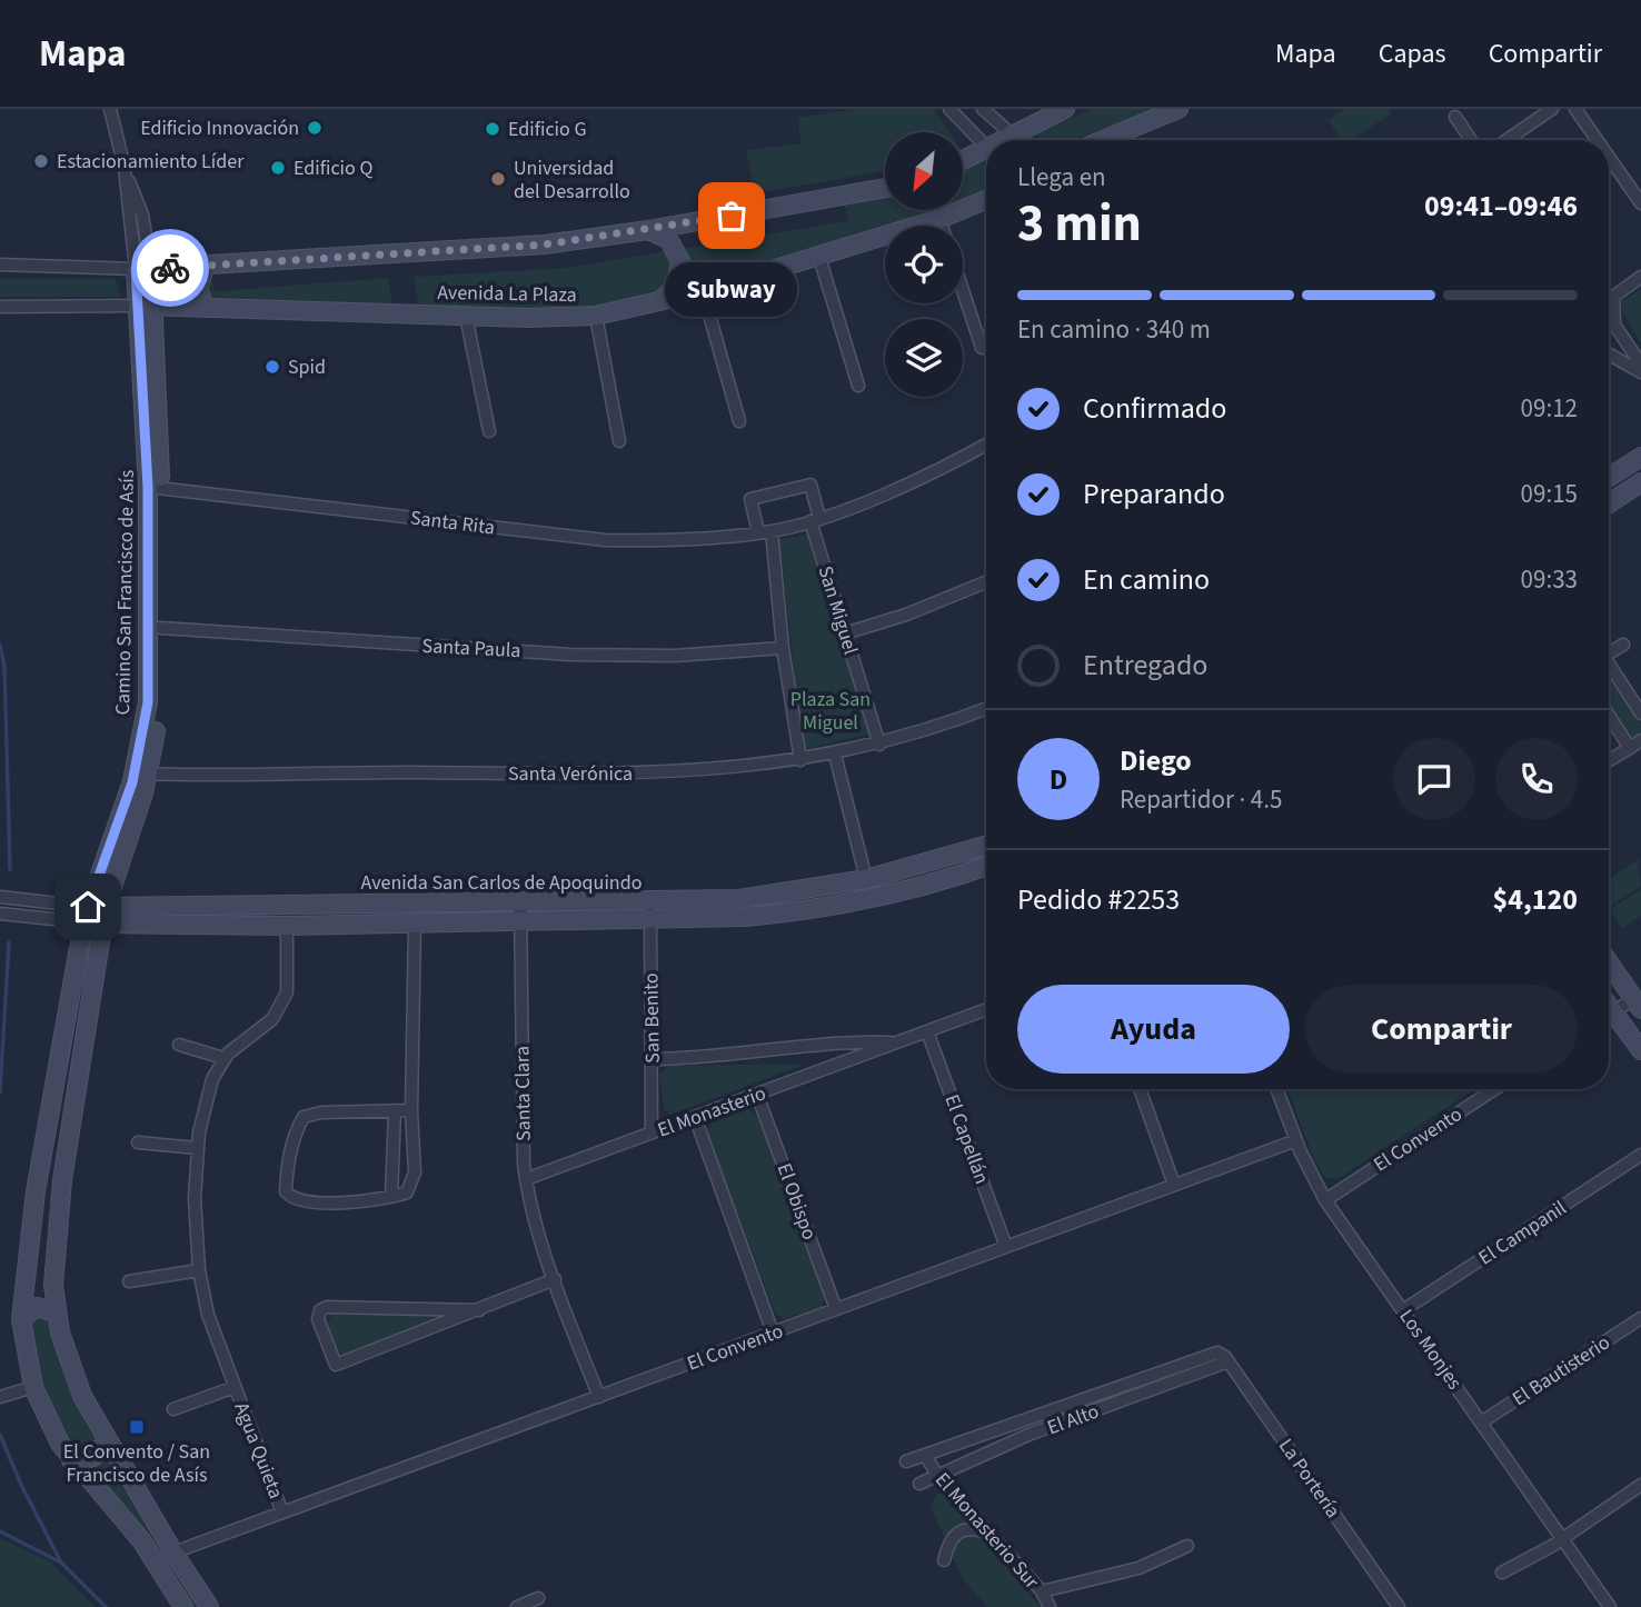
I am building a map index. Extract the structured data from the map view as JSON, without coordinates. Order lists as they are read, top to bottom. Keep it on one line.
{"streets":{"main road":["Avenida La Plaza","Camino San Francisco de Asís","Avenida San Carlos de Apoquindo"],"street":["Santa Rita","San Miguel","Santa Paula","Santa Verónica","San Benito","Santa Clara","El Monasterio","El Capellán","El Convento","El Obispo","El Campanil","Los Monjes","El Bautisterio","El Alto","Agua Quieta","La Portería","El Monasterio Sur"]},"crossings":[["Avenida La Plaza","Camino San Francisco de Asís"],["Santa Rita","Camino San Francisco de Asís"],["Santa Rita","San Miguel"],["Camino San Francisco de Asís","Santa Paula"],["Camino San Francisco de Asís","Santa Verónica"],["Camino San Francisco de Asís","Avenida San Carlos de Apoquindo"],["Camino San Francisco de Asís","El Convento"],["San Miguel","Santa Verónica"],["Avenida San Carlos de Apoquindo","San Benito"],["Avenida San Carlos de Apoquindo","Santa Clara"],["Avenida San Carlos de Apoquindo","Agua Quieta"],["San Benito","El Monasterio"],["Santa Clara","El Monasterio"],["Santa Clara","El Convento"],["El Monasterio","El Capellán"],["El Monasterio","El Obispo"],["El Capellán","El Convento"],["El Convento","El Obispo"],["El Convento","Los Monjes"],["El Convento","Agua Quieta"],["El Campanil","Los Monjes"],["Los Monjes","El Bautisterio"],["El Alto","La Portería"],["El Alto","El Monasterio Sur"]],"parks":["Plaza San Miguel"],"places":{"other":["Edificio Innovación","Edificio G","Estacionamiento Líder","Edificio Q","Universidad del Desarrollo","Subway","Spid"],"transit":["El Convento / San Francisco de Asís"]},"north":"bottom left","page":{"header":"Mapa","nav":["Mapa","Capas","Compartir"],"heading":["3 min","Llega en","09:41–09:46"],"panel":["Diego","Repartidor · 4.5","Pedido #2253","$4,120"],"bubble":"Subway","bar":"En camino · 340 m","list":[["Confirmado","09:12"],["Preparando","09:15"],["En camino","09:33"],"Entregado"],"round":"D","buttons":["Ayuda","Compartir"]}}
